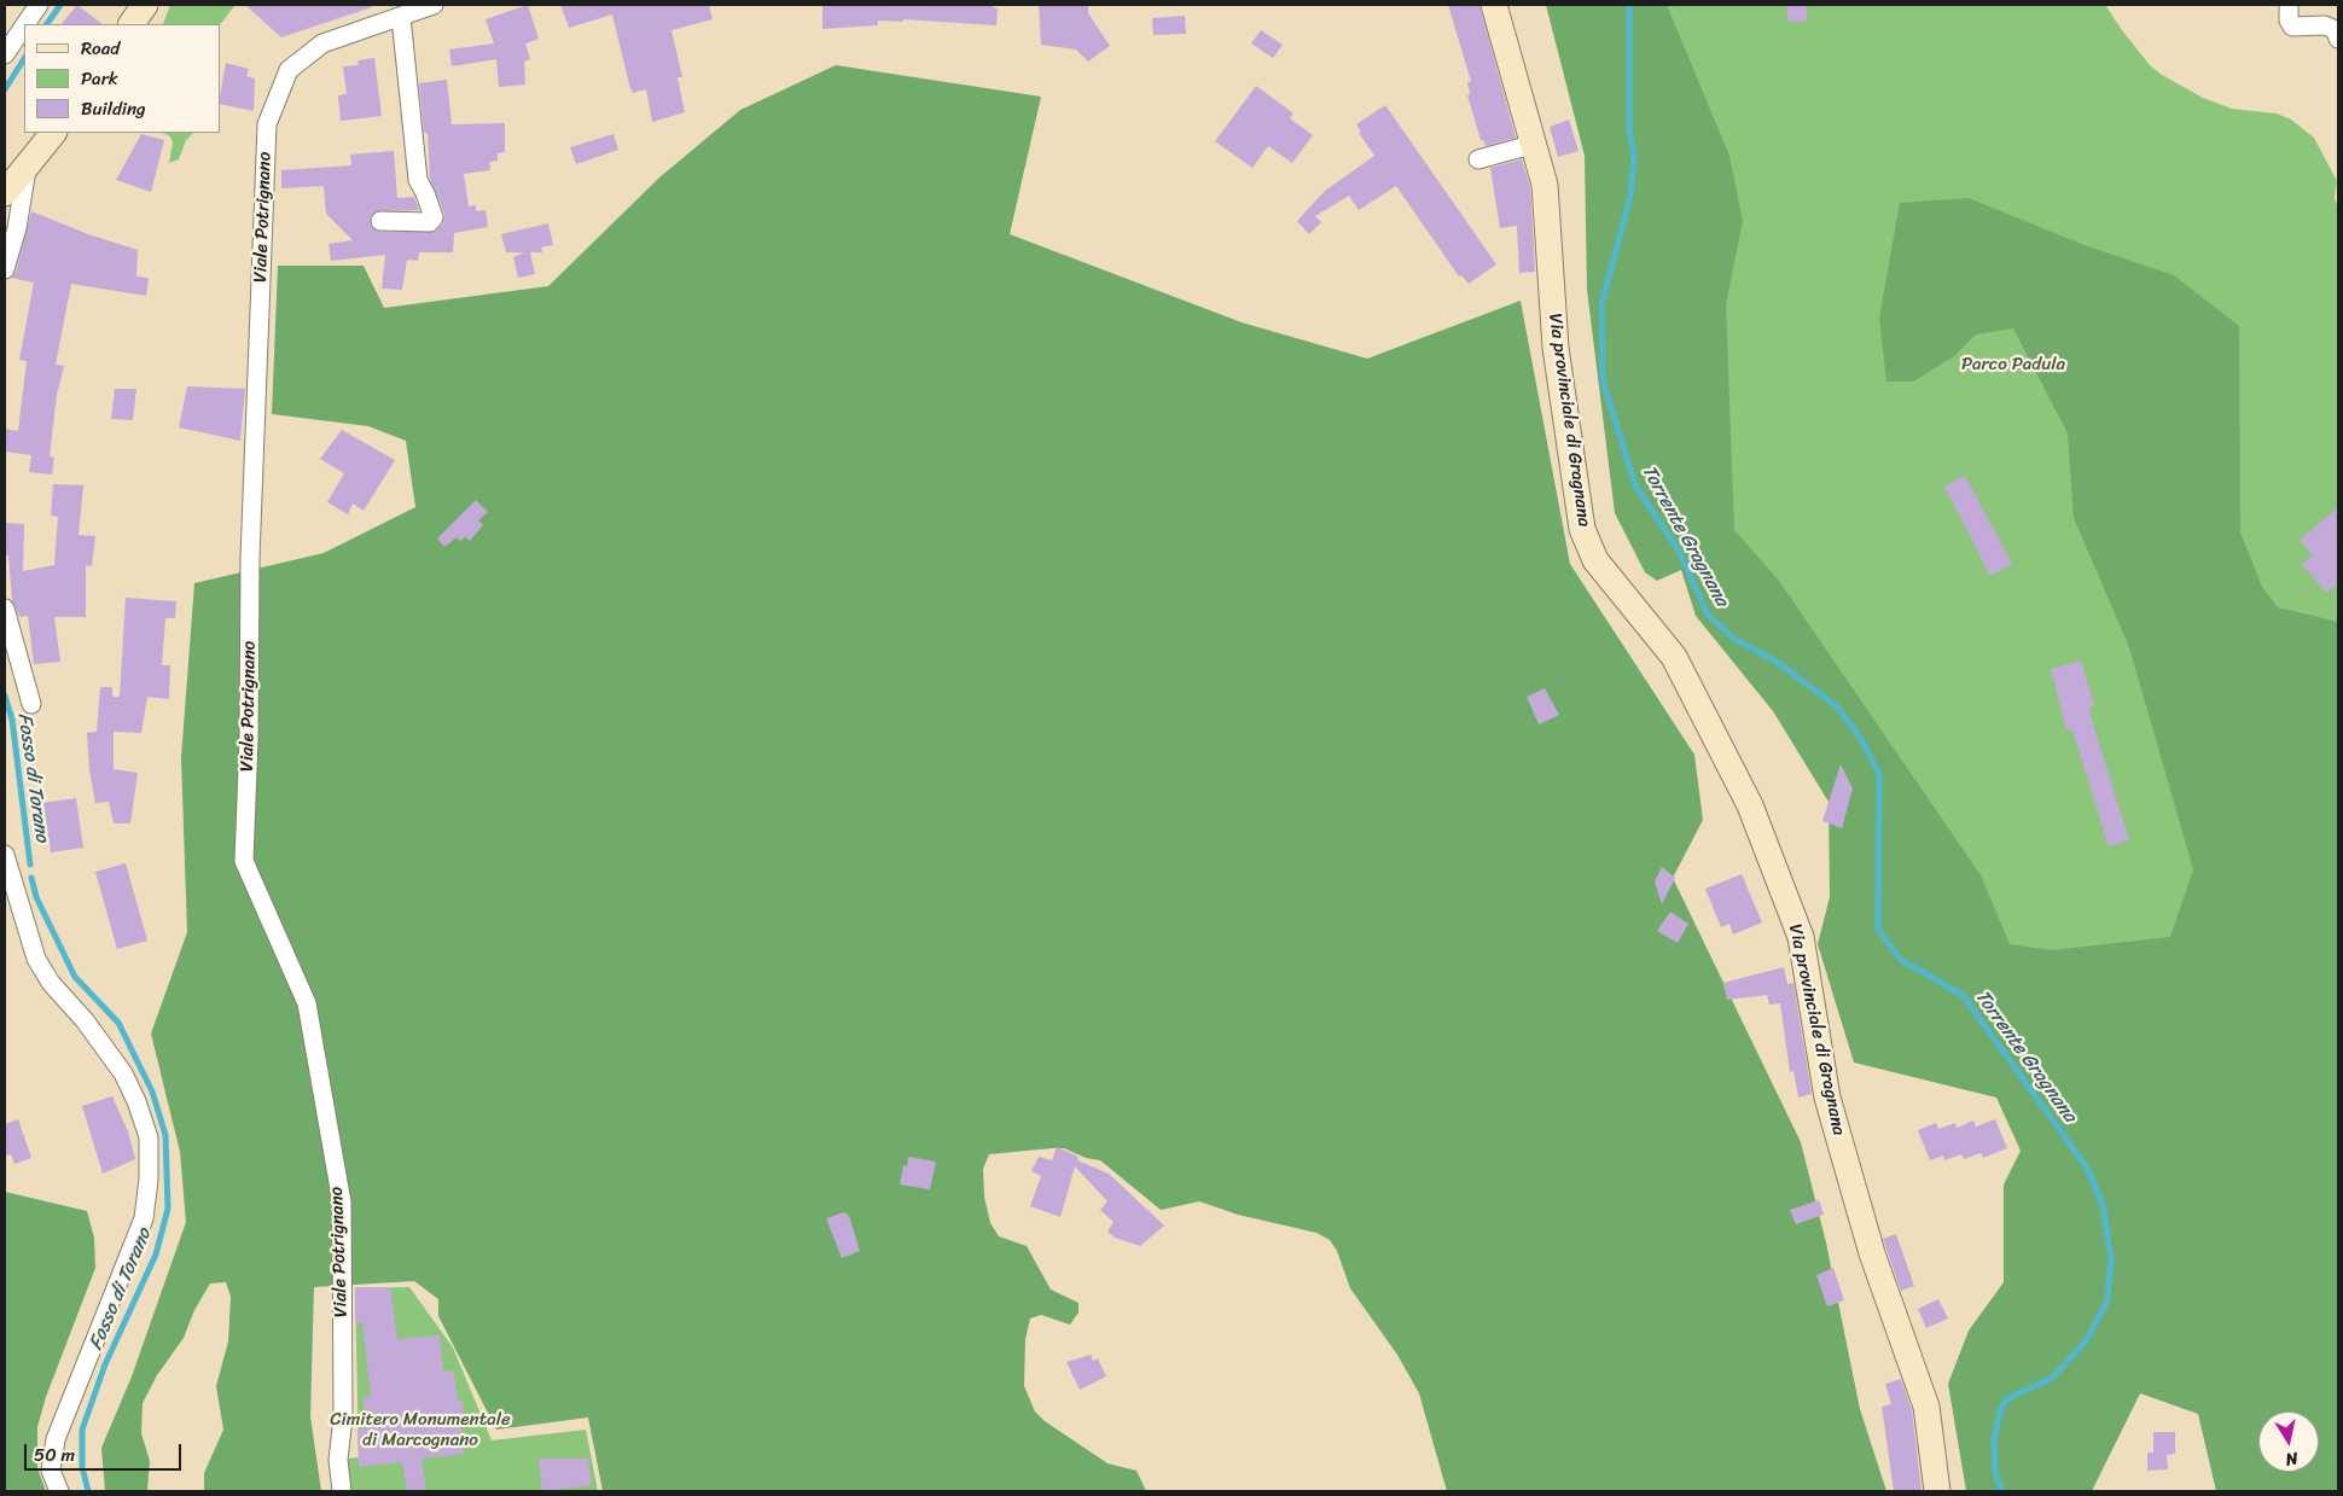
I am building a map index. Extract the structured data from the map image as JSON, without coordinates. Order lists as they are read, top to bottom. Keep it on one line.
{"streets":{"main road":["Via provinciale di Gragnana"],"street":["Viale Potrignano"]},"water":["Torrente Gragnana","Fosso di Torano"],"parks":["Parco Padula","Cimitero Monumentale di Marcognano"],"legend":["Road","Park","Building"],"scale_bar":"50 m","north":"bottom"}
